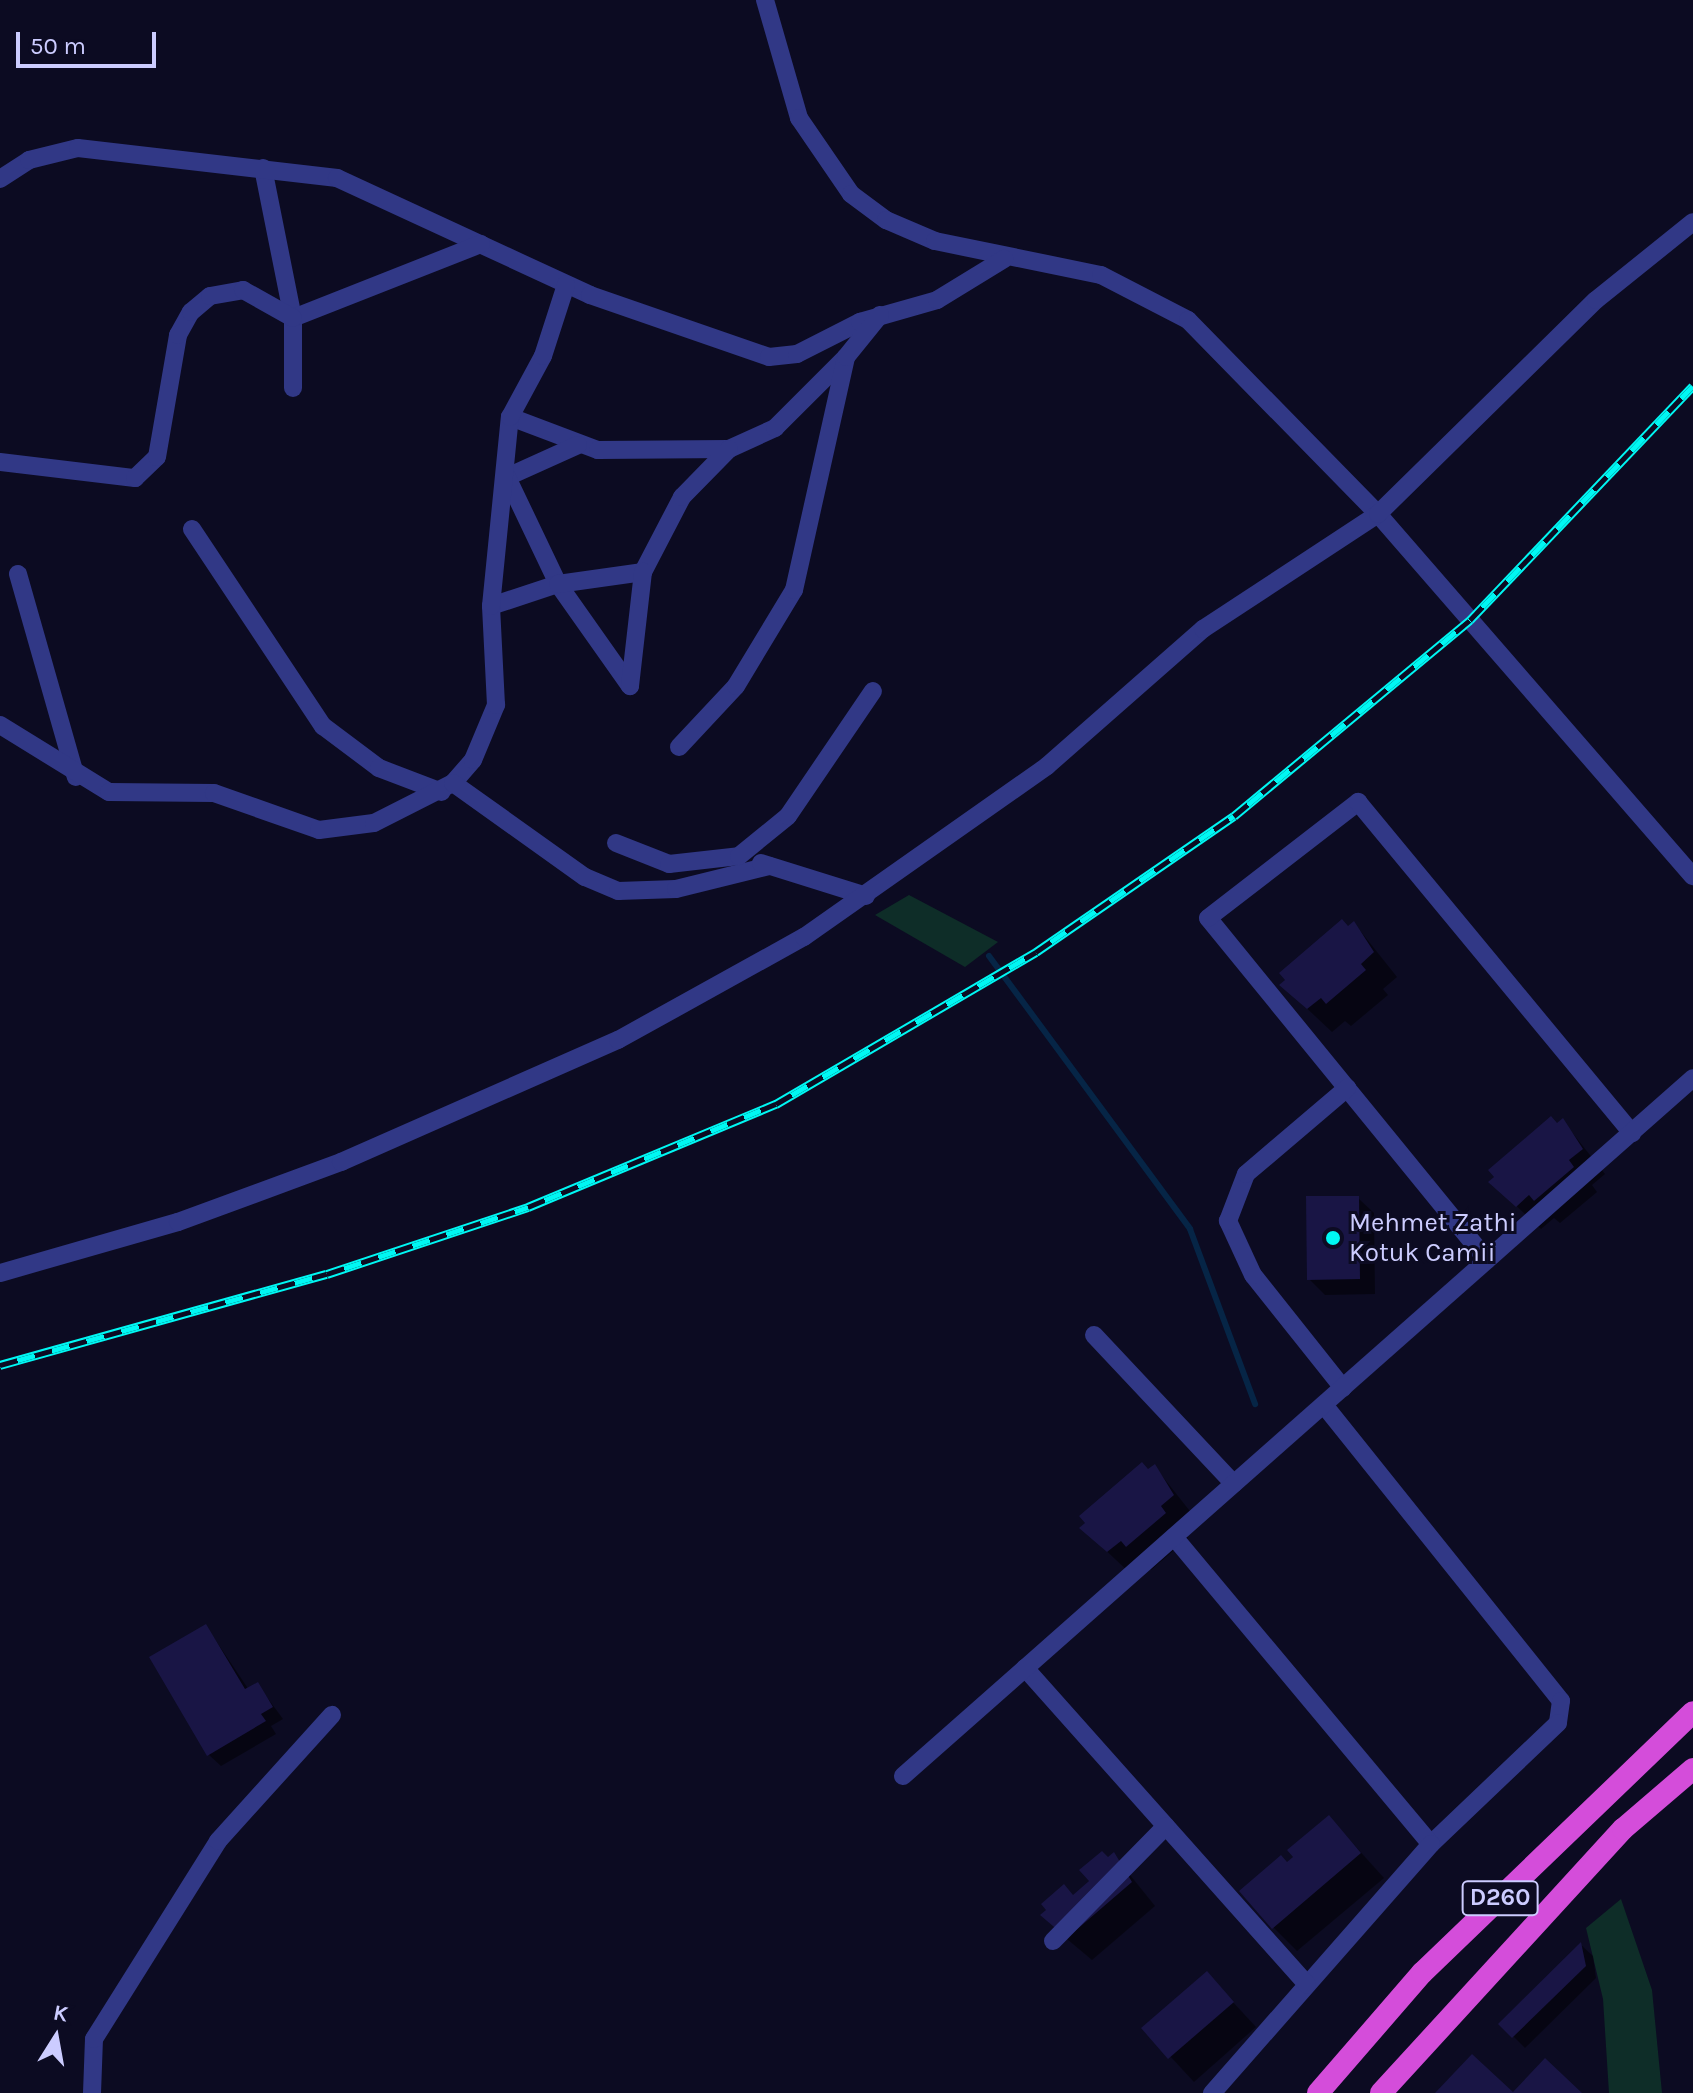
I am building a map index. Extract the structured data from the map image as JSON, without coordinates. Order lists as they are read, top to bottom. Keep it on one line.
{"streets":{"highway":["D260"]},"places":["Mehmet Zathi Kotuk Camii"],"scale_bar":"50 m","north":"top"}
